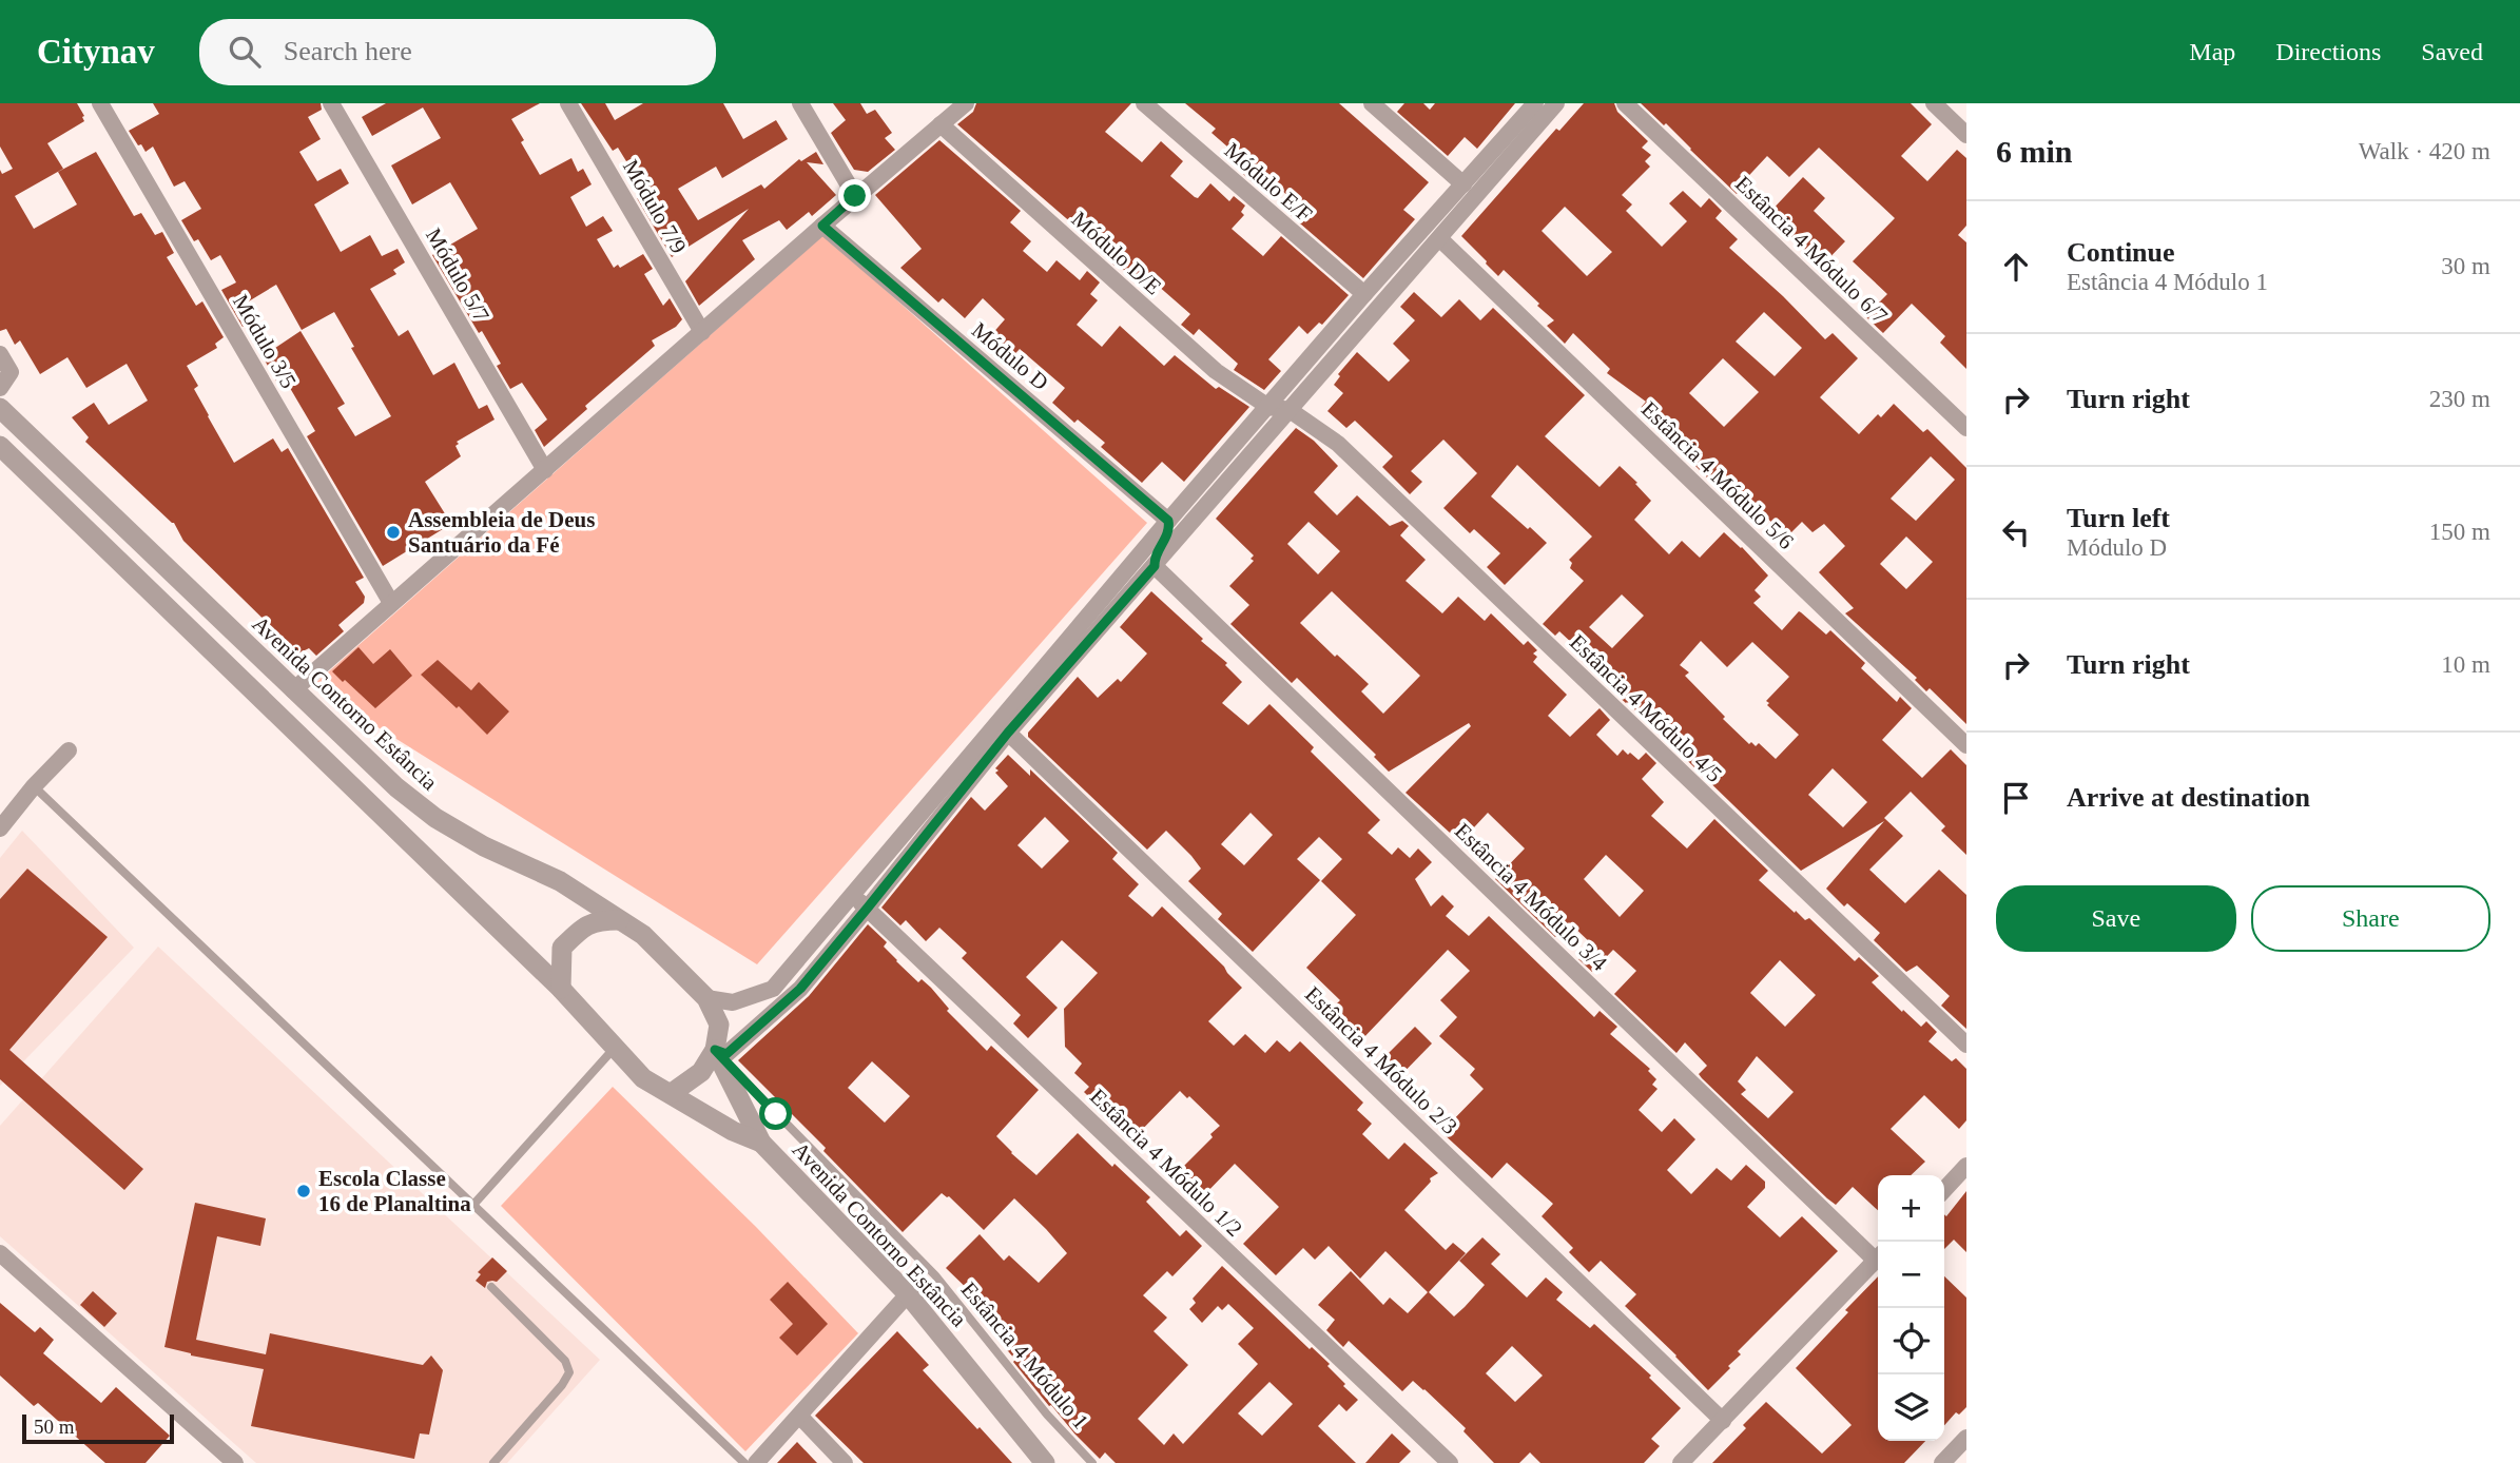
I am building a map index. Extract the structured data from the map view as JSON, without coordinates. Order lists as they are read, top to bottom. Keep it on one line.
{"streets":{"street":["Módulo E/F","Módulo 7/9","Estância 4 Módulo 6/7","Módulo D/E","Módulo 5/7","Módulo 3/5","Módulo D","Estância 4 Módulo 5/6","Avenida Contorno Estância","Estância 4 Módulo 4/5","Estância 4 Módulo 3/4","Estância 4 Módulo 2/3","Estância 4 Módulo 1/2"],"lane":["Estância 4 Módulo 1"]},"crossings":[["Avenida Contorno Estância","Estância 4 Módulo 1"]],"places":["Assembleia de Deus Santuário da Fé","Escola Classe 16 de Planaltina"],"scale_bar":"50 m","page":{"header":"Citynav","search":"Search here","nav":["Map","Directions","Saved"],"heading":["6 min","Walk · 420 m"],"list":[["Continue","Estância 4 Módulo 1","30 m"],["Turn right","230 m"],["Turn left","Módulo D","150 m"],["Turn right","10 m"],"Arrive at destination"],"buttons":["Save","Share"],"map_buttons":["+","−"],"scale":"50 m"}}
